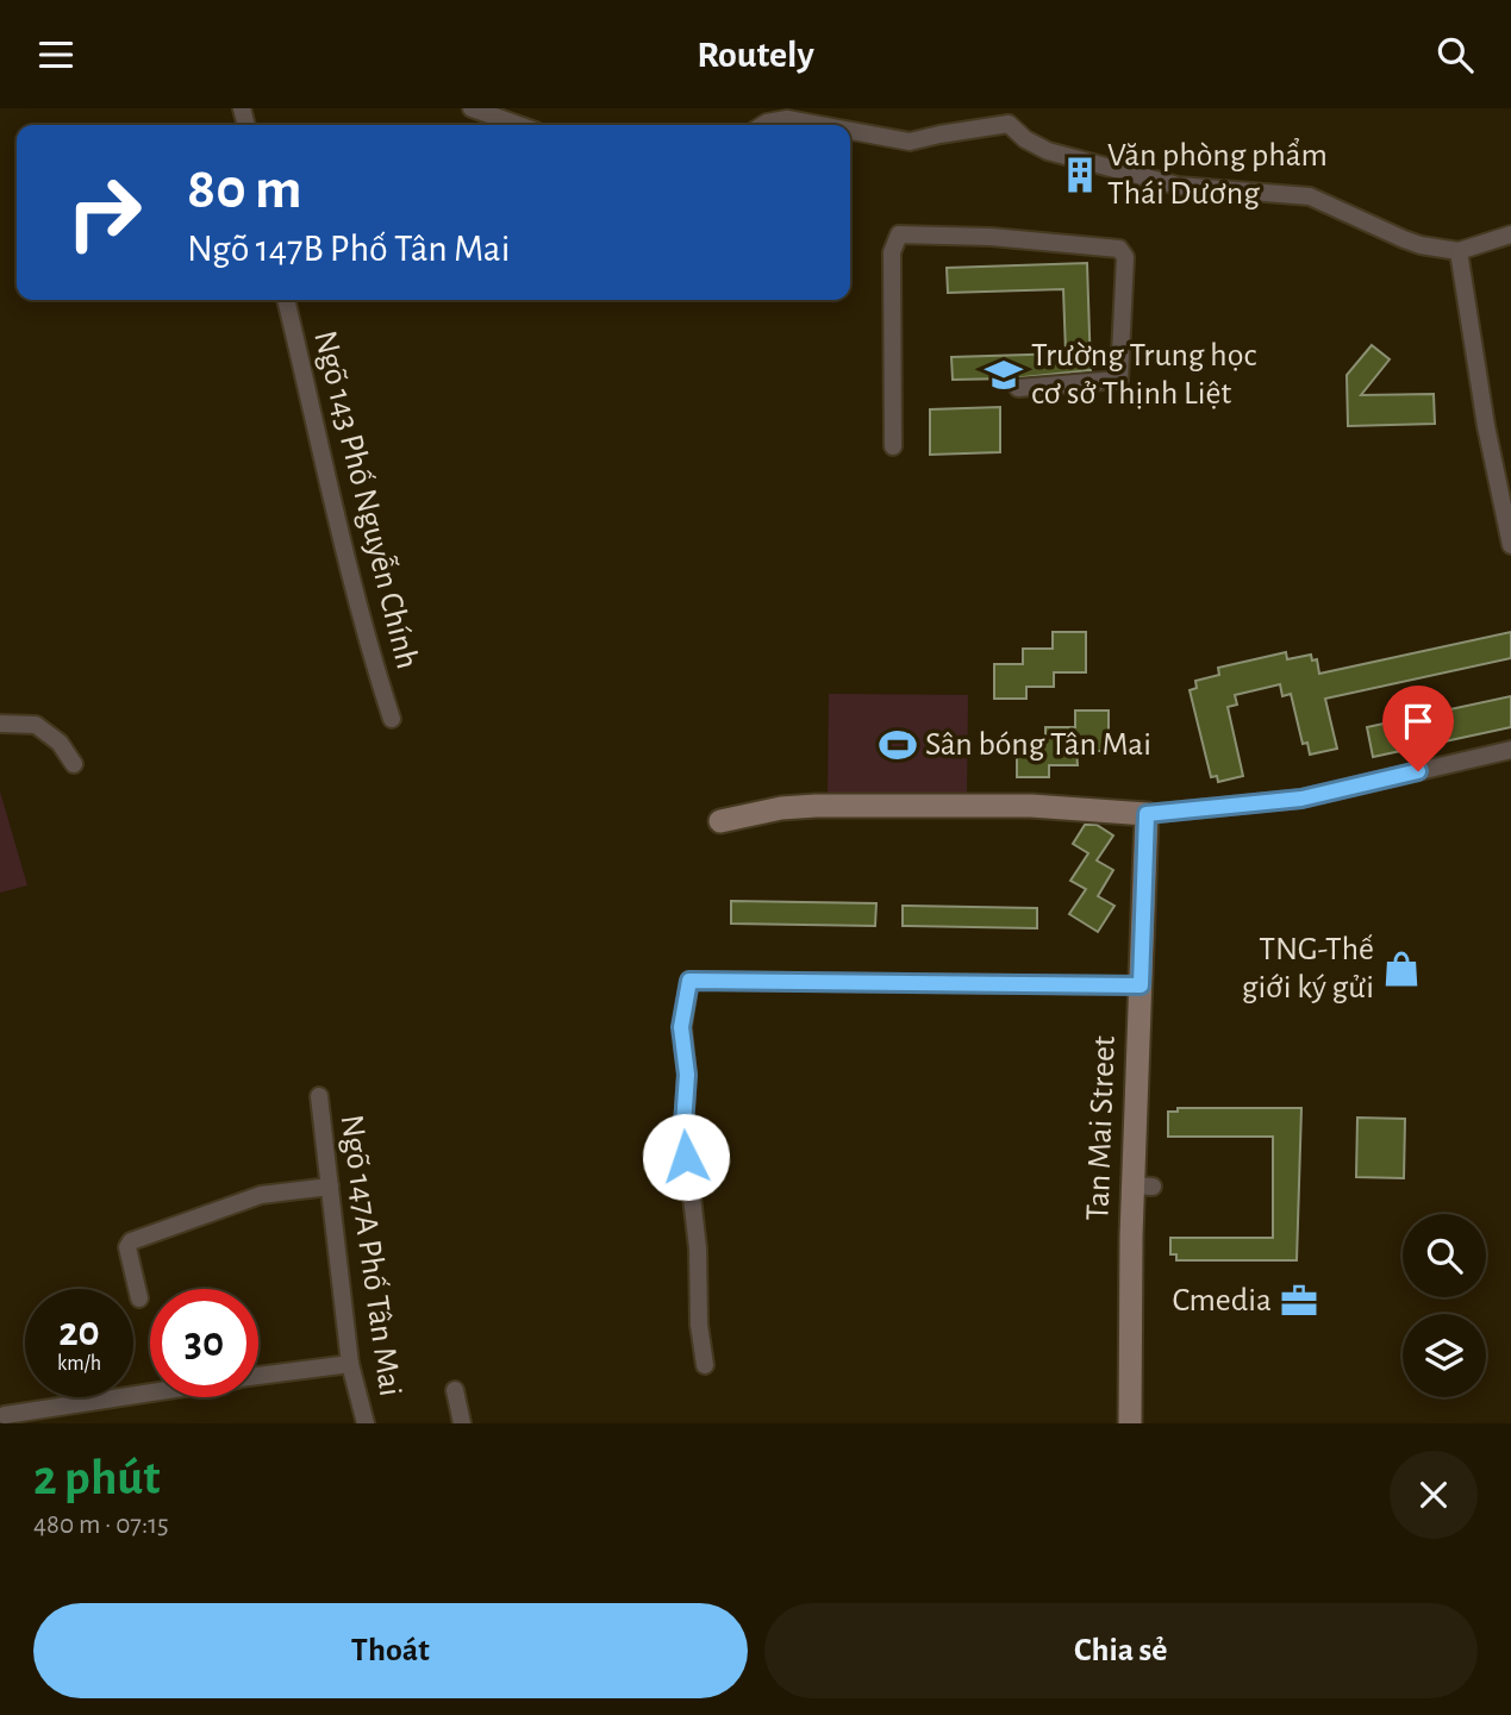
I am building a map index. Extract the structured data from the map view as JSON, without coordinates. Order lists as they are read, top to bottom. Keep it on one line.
{"streets":{"street":["Ngõ 143 Phố Nguyễn Chính","Tan Mai Street","Ngõ 147A Phố Tân Mai"]},"places":{"building":["Văn phòng phẩm Thái Dương"],"school or university":["Trường Trung học cơ sở Thịnh Liệt"],"sports":["Sân bóng Tân Mai"],"shop":["TNG-Thế giới ký gửi"],"office":["Cmedia"]},"page":{"header":"Routely","turn":["80 m","Ngõ 147B Phố Tân Mai"],"speed":"20 km/h","limit":"30","heading":["2 phút","480 m · 07:15"],"buttons":["Thoát","Chia sẻ"]}}
